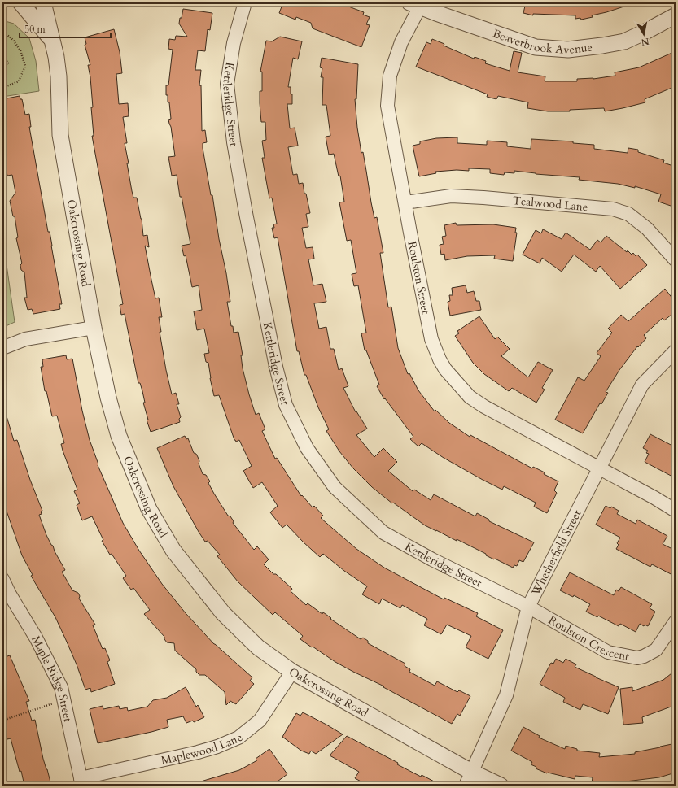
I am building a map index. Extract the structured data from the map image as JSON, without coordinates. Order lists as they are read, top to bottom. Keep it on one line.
{"streets":{"street":["Beaverbrook Avenue","Kettleridge Street","Tealwood Lane","Oakcrossing Road","Roulston Street","Whetherfield Street","Roulston Crescent","Maple Ridge Street","Maplewood Lane"]},"crossings":[["Beaverbrook Avenue","Roulston Street"],["Kettleridge Street","Whetherfield Street"],["Kettleridge Street","Roulston Crescent"],["Tealwood Lane","Roulston Street"],["Oakcrossing Road","Whetherfield Street"],["Oakcrossing Road","Maplewood Lane"],["Roulston Street","Whetherfield Street"],["Whetherfield Street","Roulston Crescent"],["Maple Ridge Street","Maplewood Lane"]],"scale_bar":"50 m","north":"bottom"}
